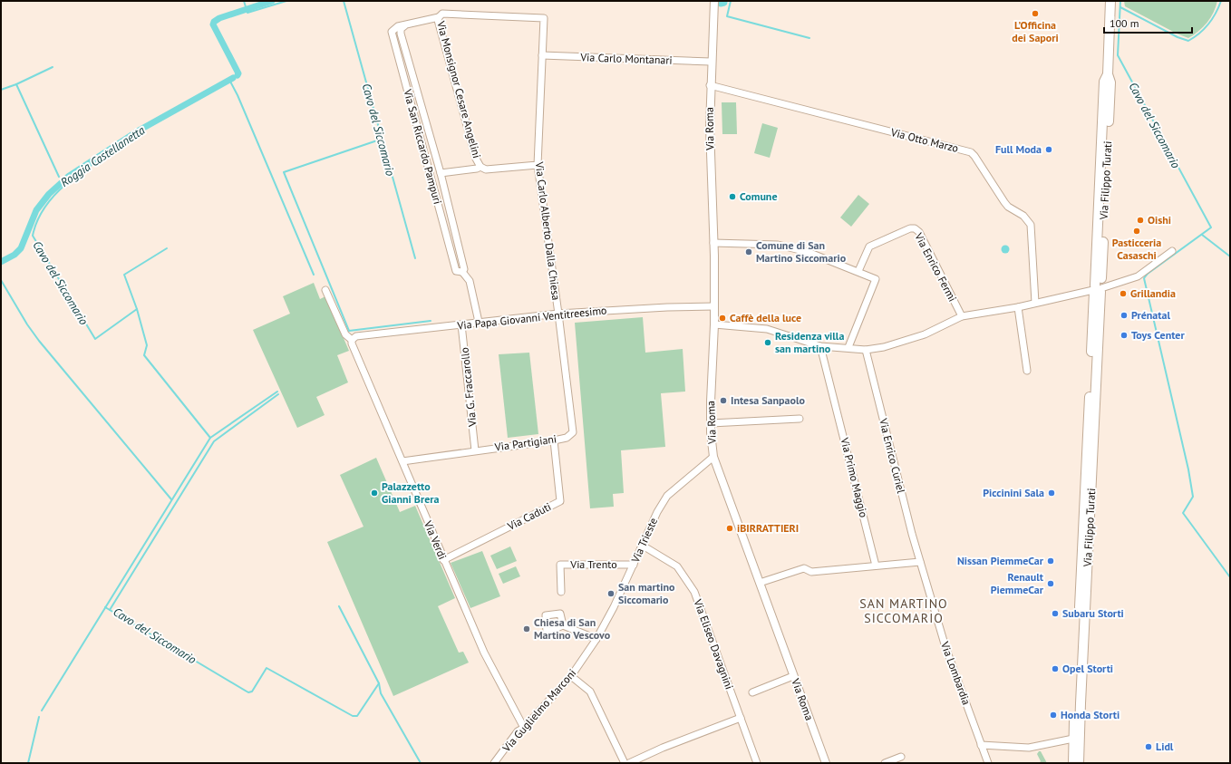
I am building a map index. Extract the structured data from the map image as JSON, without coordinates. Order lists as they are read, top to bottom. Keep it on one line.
{"streets":{"main road":["Via Filippo Turati"],"street":["Via Carlo Montanari","Via Monsignor Cesare Angelini","Via Roma","Via Otto Marzo","Via San Riccardo Pampuri","Via Carlo Alberto Dalla Chiesa","Via Enrico Fermi","Via Papa Giovanni Ventitreesimo","Via G. Fraccarollo","Via Partigiani","Via Enrico Curiel","Via Primo Maggio","Via Caduti","Via Verdi","Via Trieste","Via Trento","Via Eliseo Davagnini","Via Lombardia","Via Guglielmo Marconi"]},"crossings":[["Via Carlo Montanari","Via Roma"],["Via Carlo Montanari","Via Carlo Alberto Dalla Chiesa"],["Via Monsignor Cesare Angelini","Via San Riccardo Pampuri"],["Via Monsignor Cesare Angelini","Via Carlo Alberto Dalla Chiesa"],["Via Roma","Via Otto Marzo"],["Via Roma","Via Papa Giovanni Ventitreesimo"],["Via Roma","Via Trieste"],["Via San Riccardo Pampuri","Via Papa Giovanni Ventitreesimo"],["Via Carlo Alberto Dalla Chiesa","Via Papa Giovanni Ventitreesimo"],["Via Carlo Alberto Dalla Chiesa","Via Partigiani"],["Via Papa Giovanni Ventitreesimo","Via G. Fraccarollo"],["Via Papa Giovanni Ventitreesimo","Via Partigiani"],["Via Papa Giovanni Ventitreesimo","Via Verdi"],["Via G. Fraccarollo","Via Partigiani"],["Via Partigiani","Via Caduti"],["Via Partigiani","Via Verdi"],["Via Enrico Curiel","Via Lombardia"],["Via Caduti","Via Verdi"],["Via Verdi","Via Guglielmo Marconi"],["Via Trieste","Via Trento"],["Via Trieste","Via Eliseo Davagnini"],["Via Trieste","Via Guglielmo Marconi"]],"districts":["SAN MARTINO SICCOMARIO"],"water":["Cavo del Siccomario","Roggia Castellanetta"],"places":["L’Officina dei Sapori","Full Moda","Comune","Oishi","Pasticceria Casaschi","Comune di San Martino Siccomario","Grillandia","Prénatal","Caffè della luce","Toys Center","Residenza villa san martino","Intesa Sanpaolo","Palazzetto Gianni Brera","Piccinini Sala","iBIRRATTIERI","Nissan PiemmeCar","Renault PiemmeCar","San martino Siccomario","Subaru Storti","Chiesa di San Martino Vescovo","Opel Storti","Honda Storti","Lidl"],"scale_bar":"100 m"}
